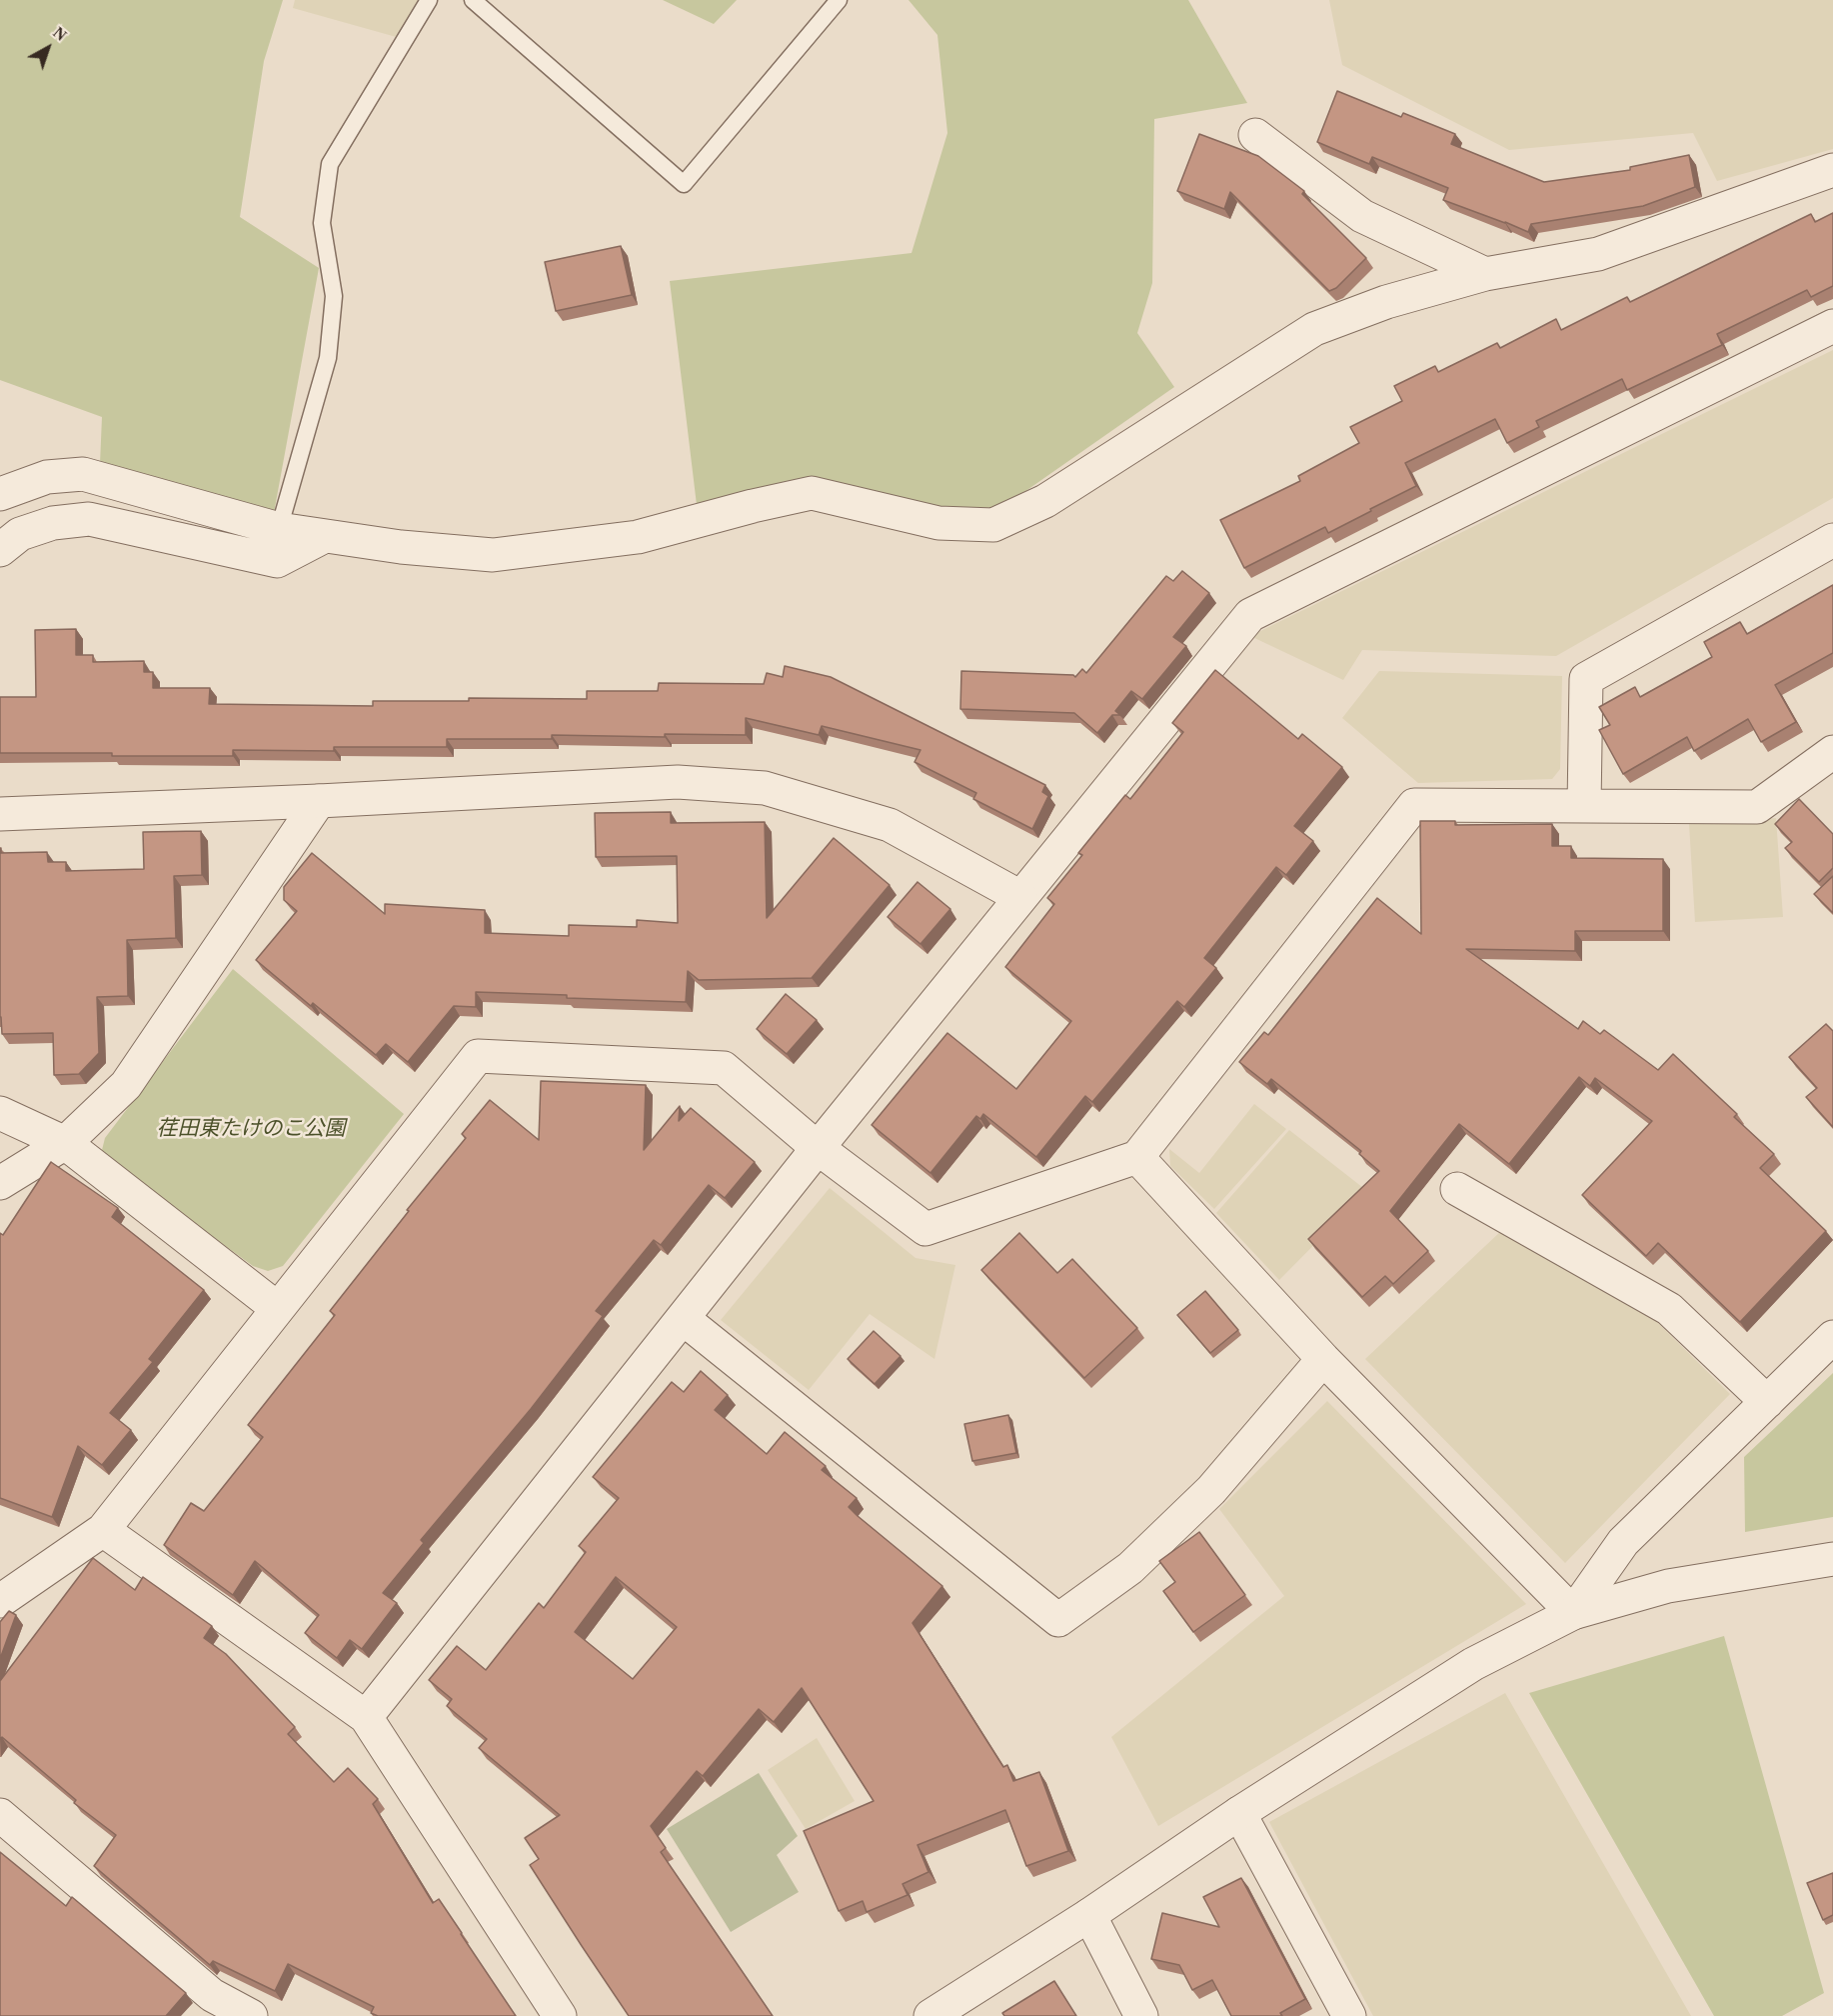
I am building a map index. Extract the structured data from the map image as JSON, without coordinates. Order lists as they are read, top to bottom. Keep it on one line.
{"parks":["荏田東たけのこ公園"],"north":"top right"}
